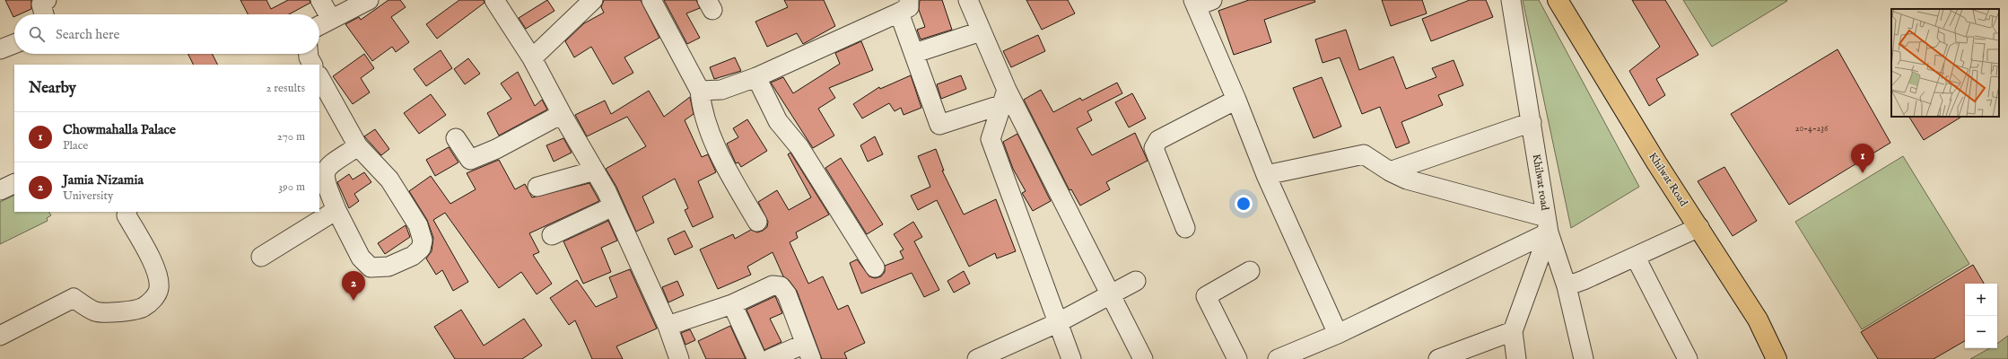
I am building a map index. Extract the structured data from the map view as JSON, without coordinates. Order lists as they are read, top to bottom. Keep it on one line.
{"streets":{"main road":["Khilwat Road"],"street":["Khilwat road"]},"house_numbers":["20-4-236"],"page":{"search":"Search here","heading":["Nearby","2 results"],"list":[{"mark":"1","name":"Chowmahalla Palace","note":"Place","value":"270 m"},{"mark":"2","name":"Jamia Nizamia","note":"University","value":"390 m"}],"pins":["1","2"],"map_buttons":["+","−"]}}
